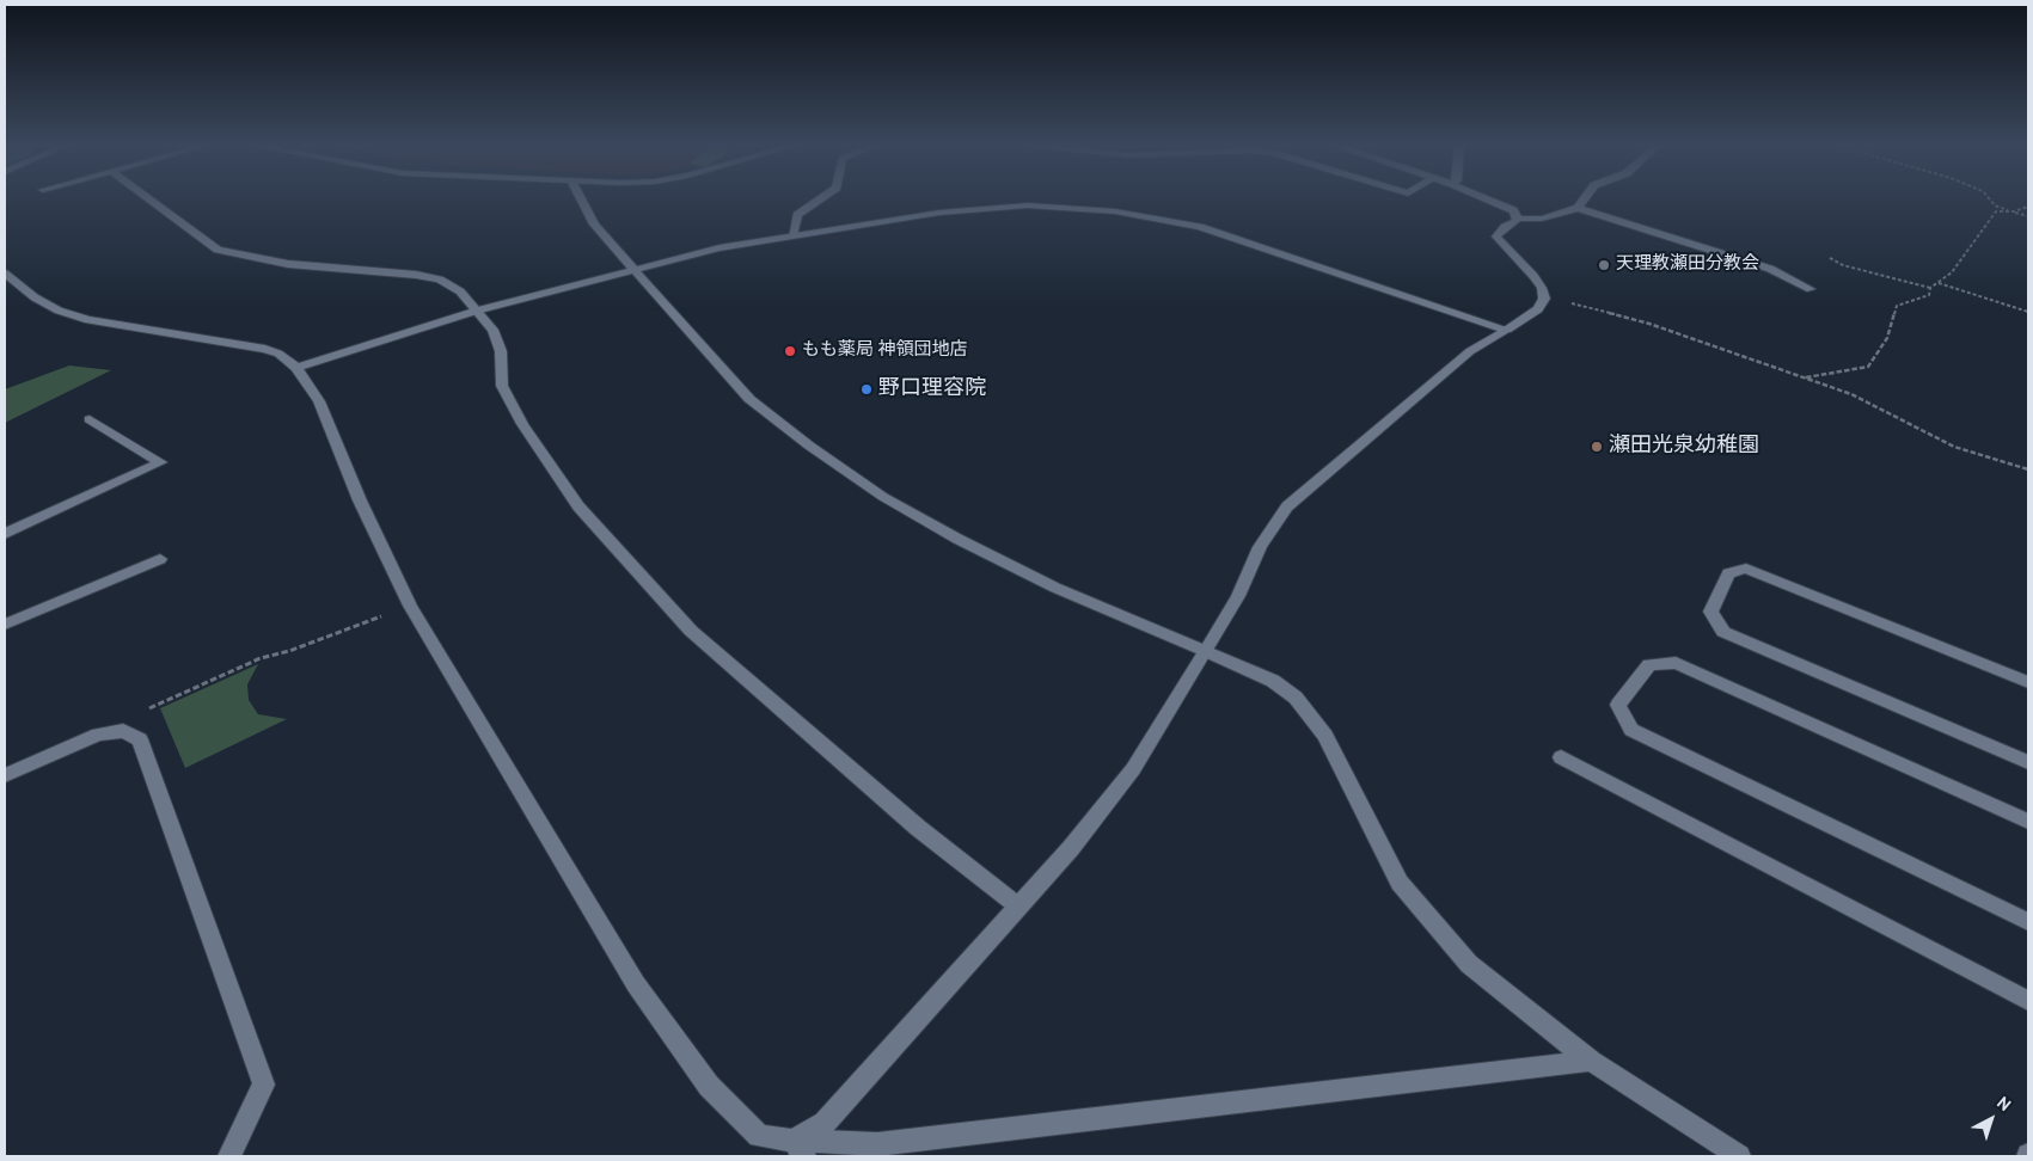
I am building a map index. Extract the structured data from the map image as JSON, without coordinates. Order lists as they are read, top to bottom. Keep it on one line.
{"places":["天理教瀬田分教会","もも薬局 神領団地店","野口理容院","瀬田光泉幼稚園"],"north":"top right"}
